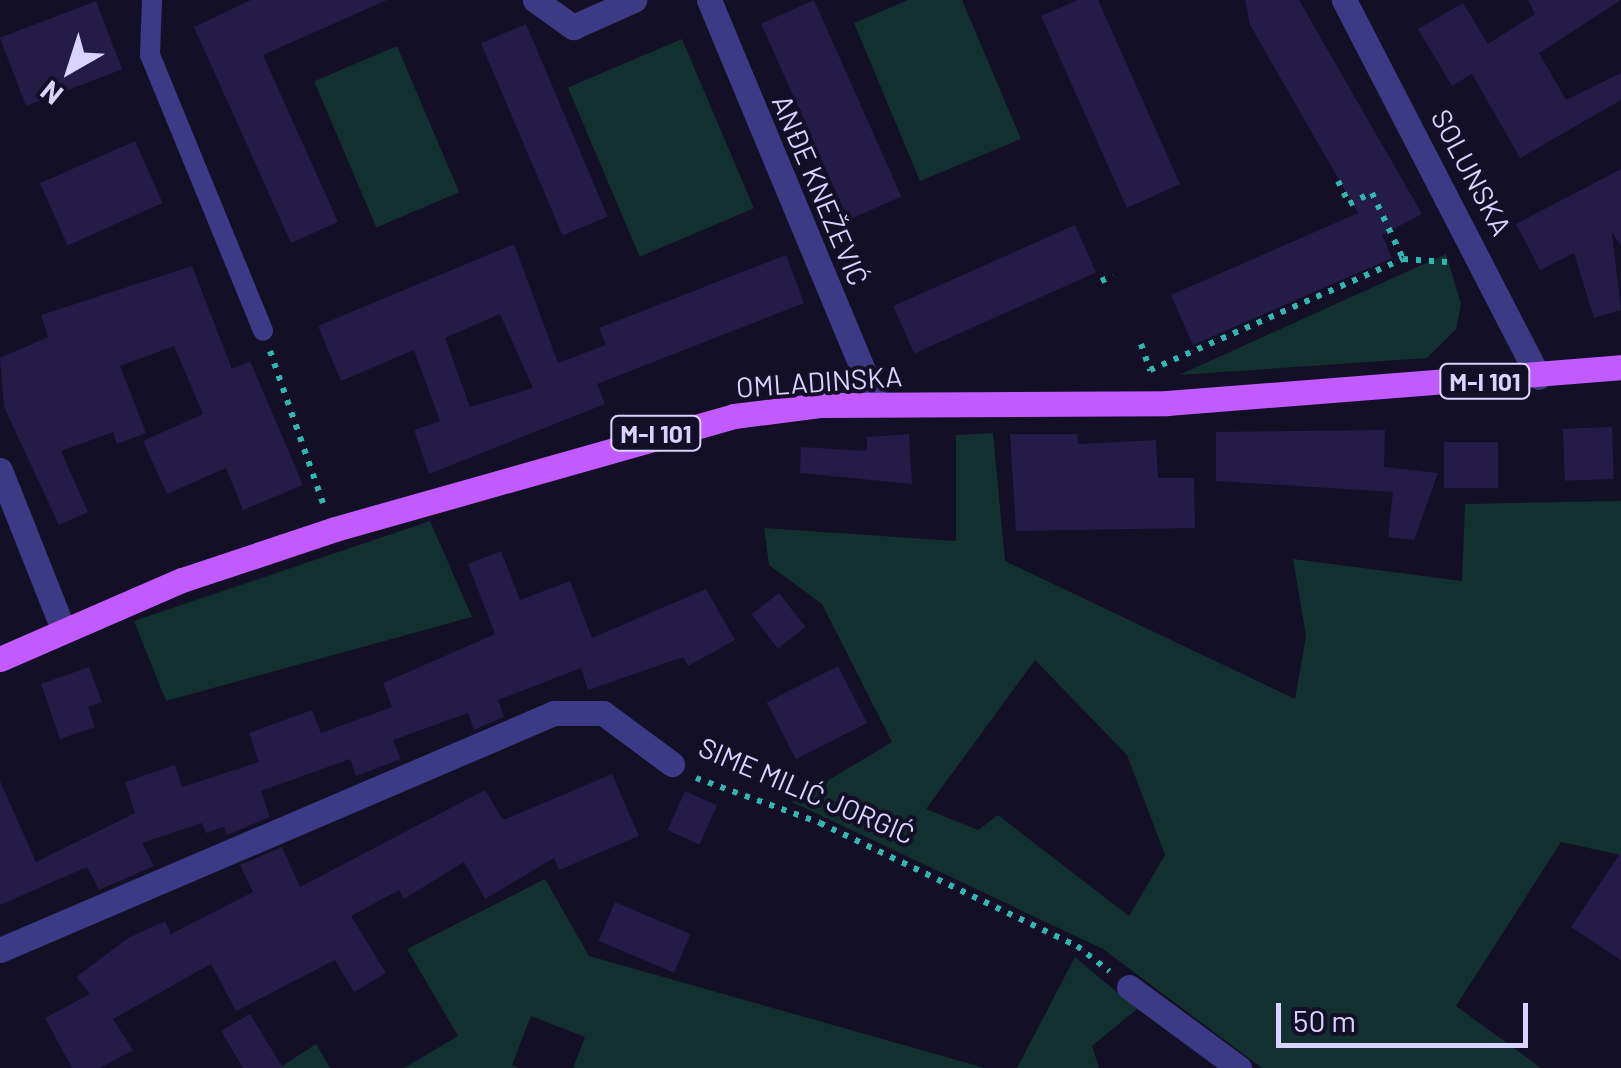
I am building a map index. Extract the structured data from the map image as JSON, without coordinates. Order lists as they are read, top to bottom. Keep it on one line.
{"streets":{"main road":["OMLADINSKA","M-I 101"],"street":["SOLUNSKA","ANĐE KNEŽEVIĆ","SIME MILIĆ JORGIĆ"]},"crossings":[["SOLUNSKA","OMLADINSKA"],["ANĐE KNEŽEVIĆ","OMLADINSKA"]],"scale_bar":"50 m","north":"bottom left"}
